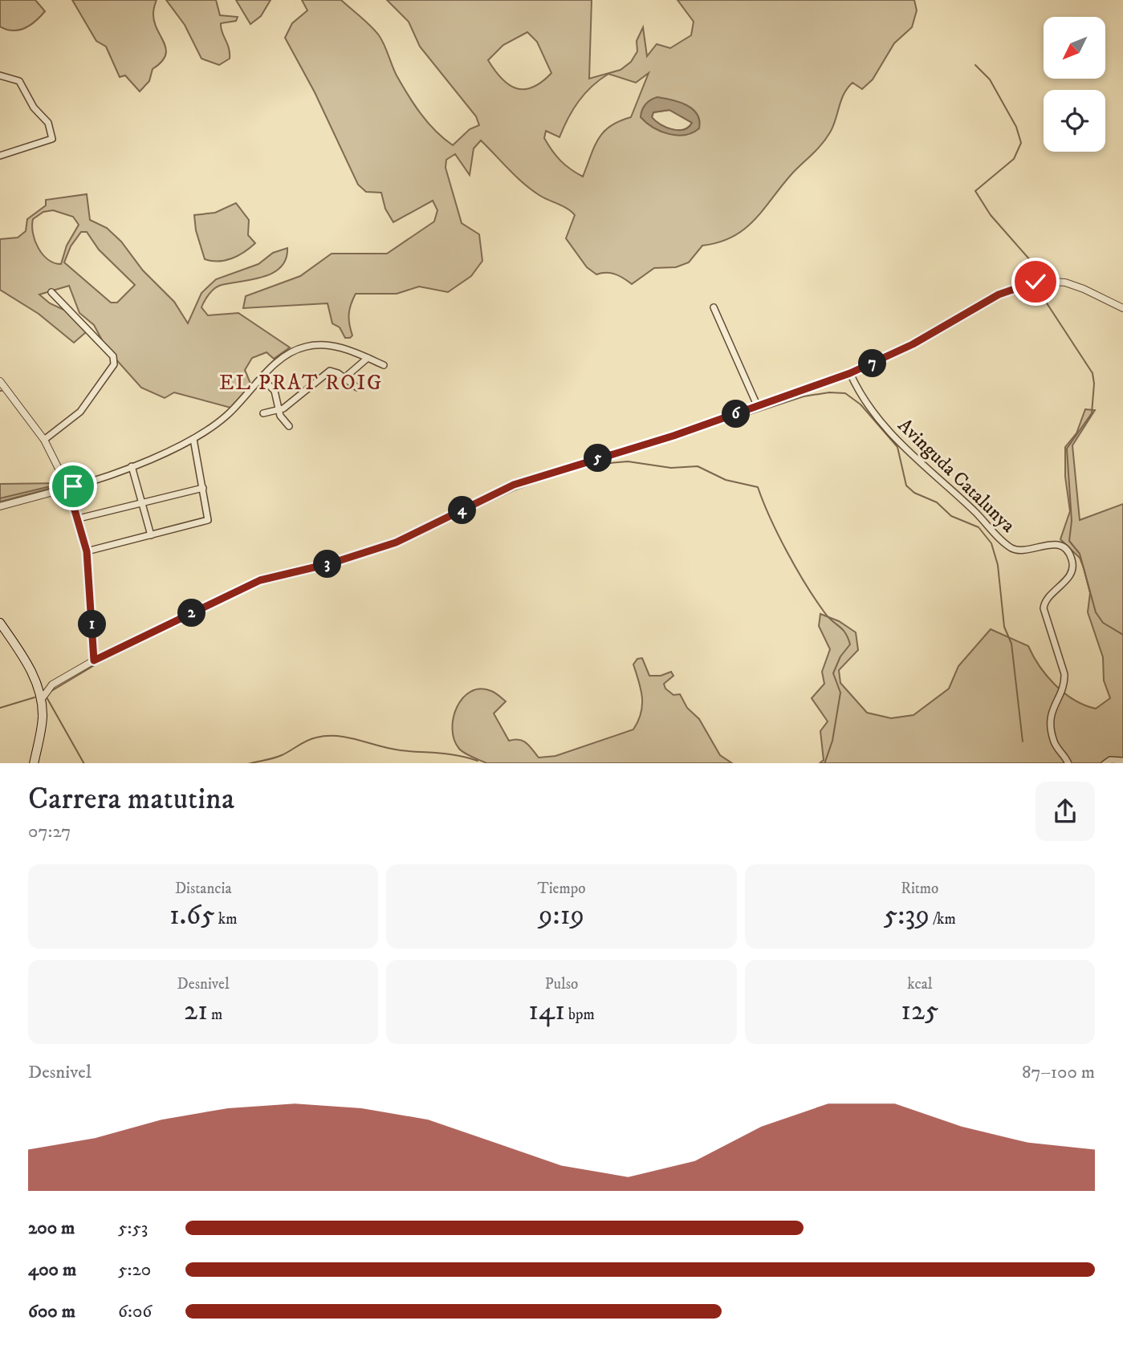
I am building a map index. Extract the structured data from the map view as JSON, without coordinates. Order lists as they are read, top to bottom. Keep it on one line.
{"streets":{"street":["Avinguda Catalunya"]},"districts":["EL PRAT ROIG"],"north":"bottom left","page":{"pins":["7","6","5","4","3","2","1"],"heading":["Carrera matutina","07:27"],"stats":[["Distancia","1.65 km"],["Tiempo","9:19"],["Ritmo","5:39 /km"],["Desnivel","21 m"],["Pulso","141 bpm"],["kcal","125"]],"chart":["Desnivel","87–100 m"],"list":[{"name":"200 m","note":"5:53"},{"name":"400 m","note":"5:20"},{"name":"600 m","note":"6:06"}]}}
